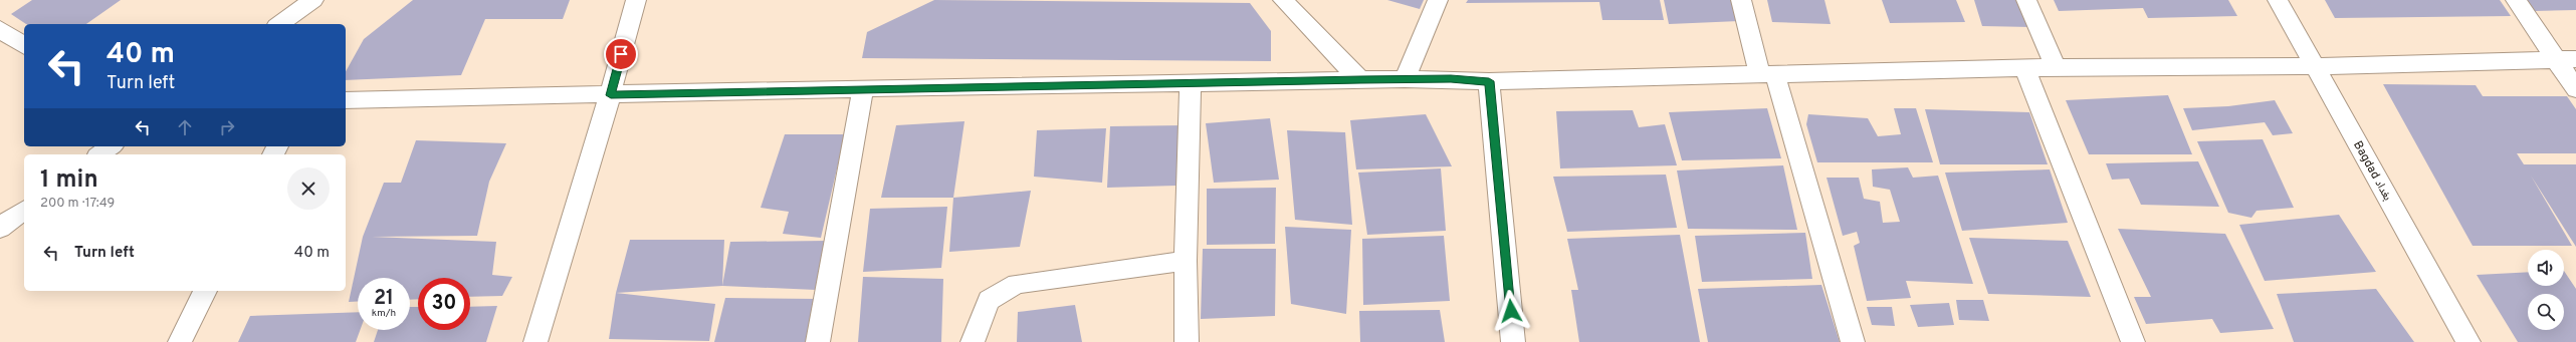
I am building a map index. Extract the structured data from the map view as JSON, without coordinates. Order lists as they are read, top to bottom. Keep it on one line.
{"streets":{"street":["Bagdad بغداد"]},"page":{"turn":["40 m","Turn left"],"heading":["1 min","200 m · 17:49"],"list":[{"name":"Turn left","value":"40 m"}],"speed":"21 km/h","limit":"30"}}
